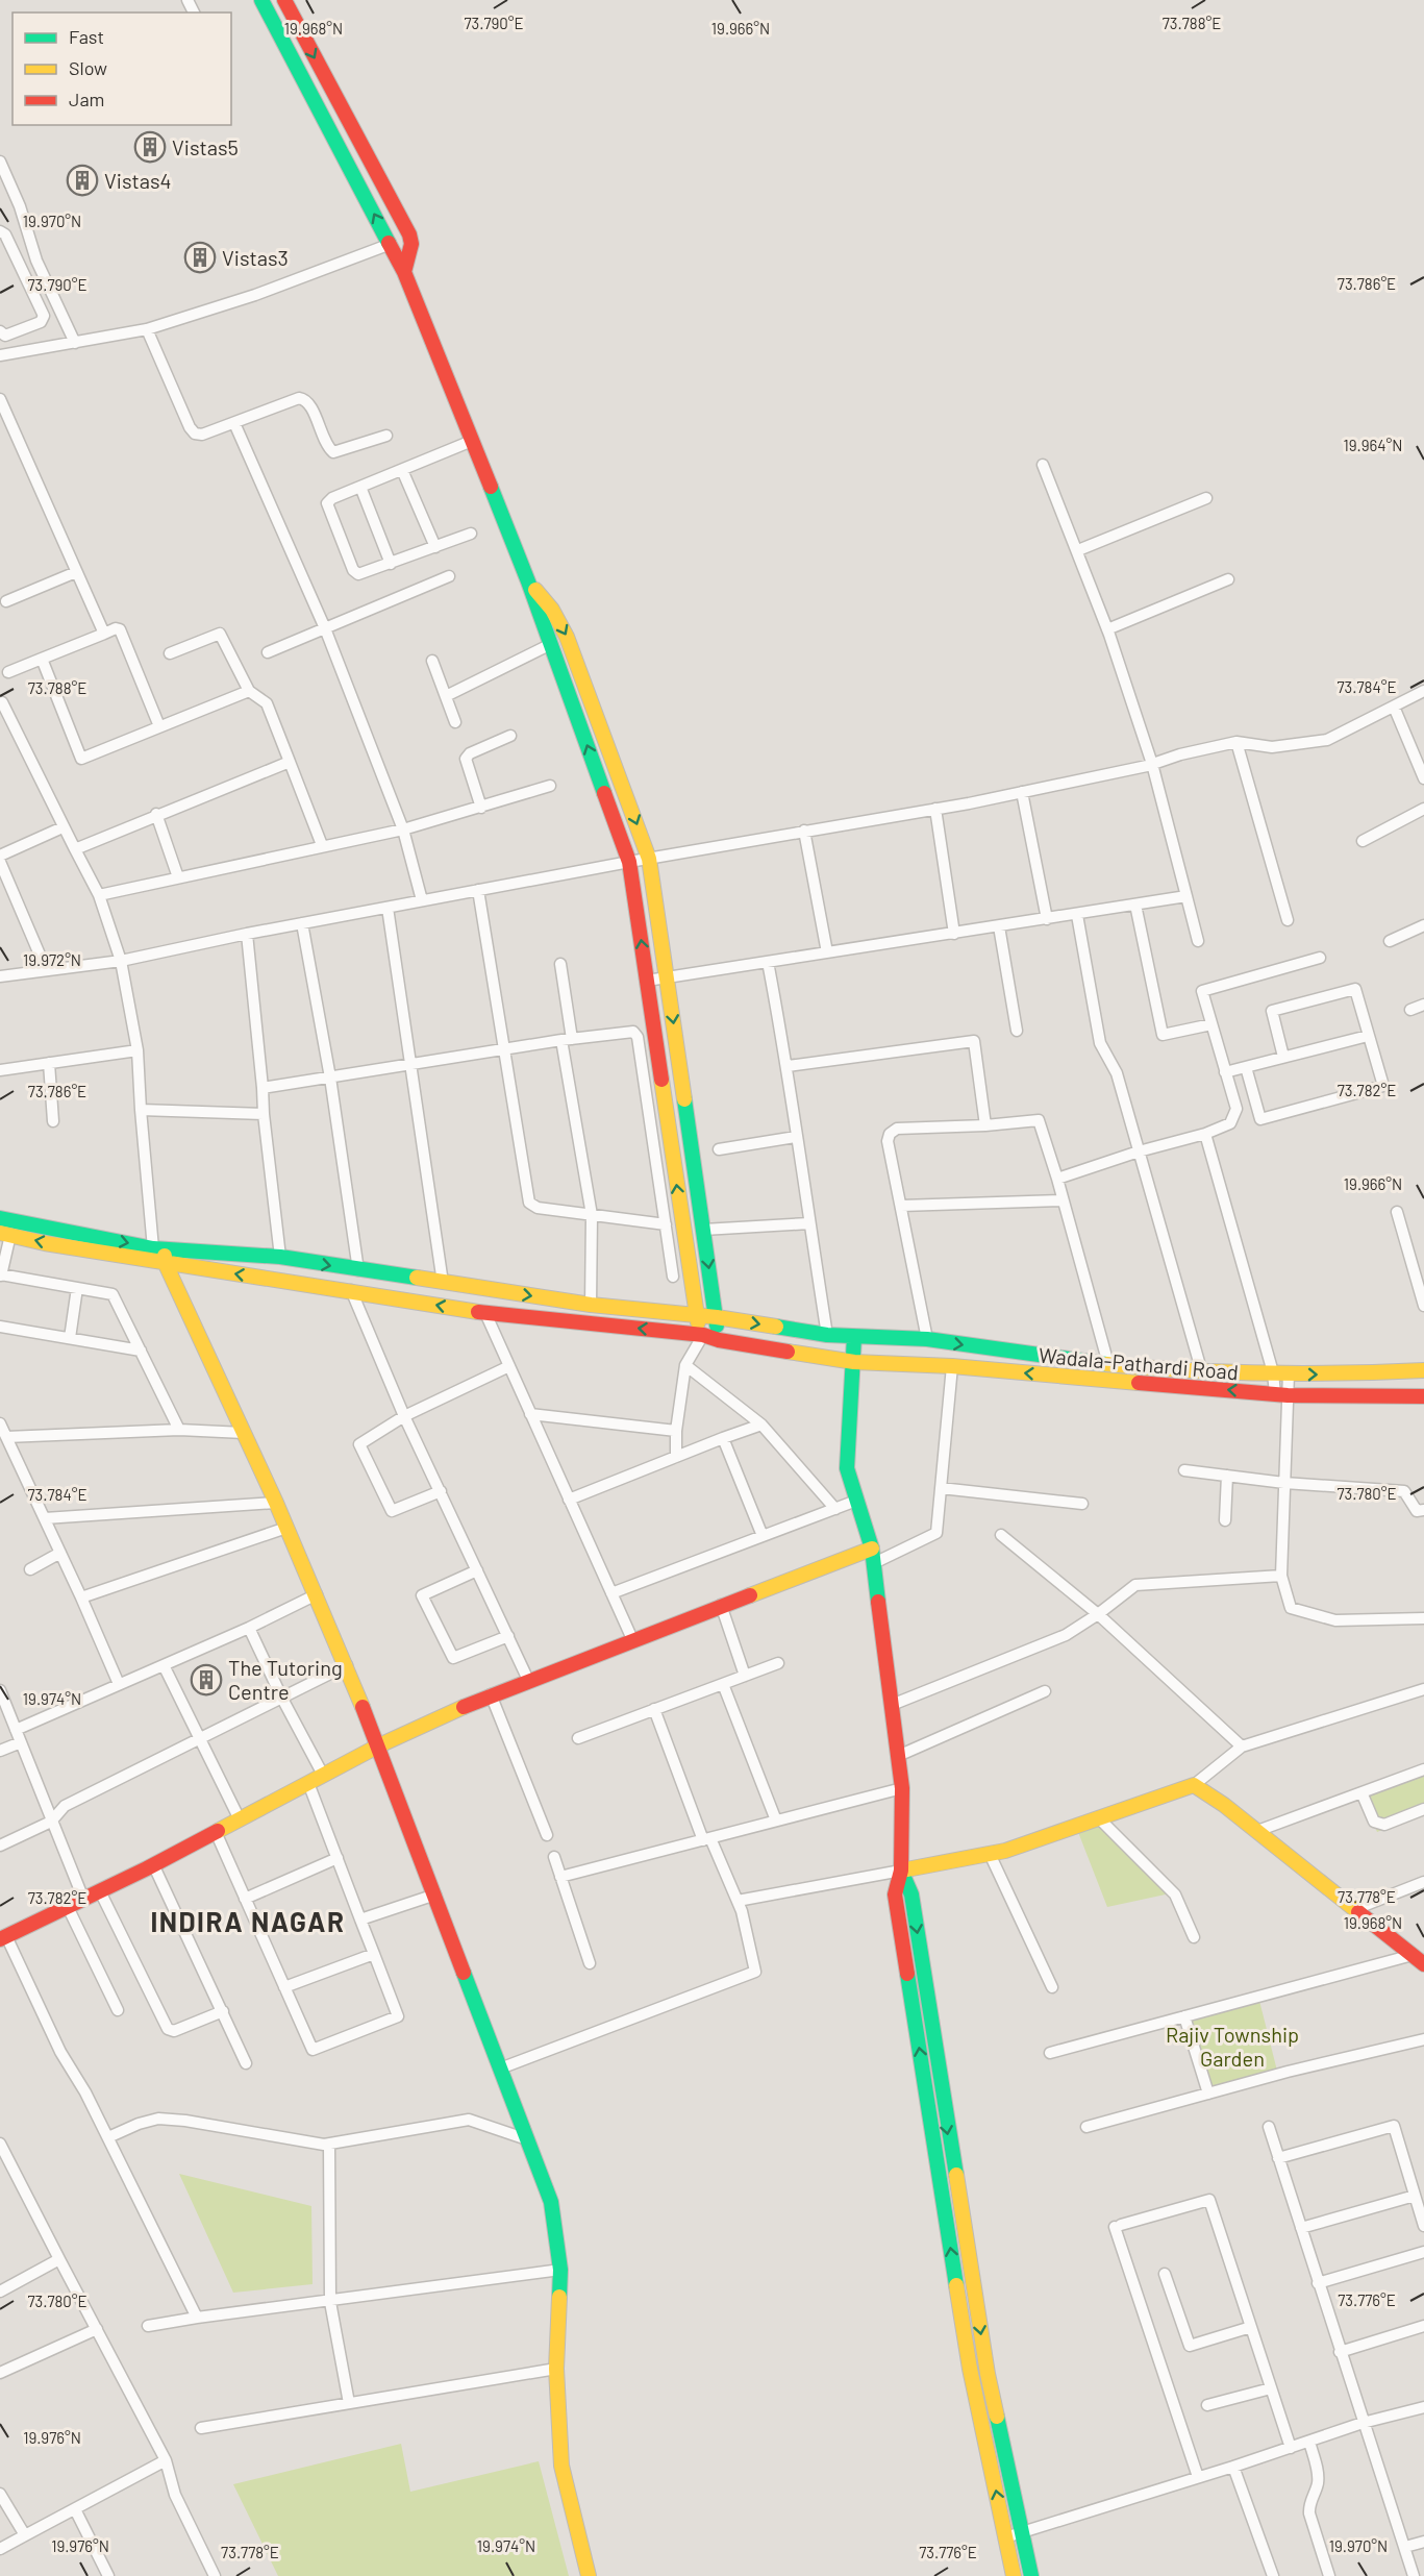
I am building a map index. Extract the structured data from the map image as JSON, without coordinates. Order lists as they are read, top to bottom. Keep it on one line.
{"streets":{"main road":["Wadala-Pathardi Road"]},"districts":["INDIRA NAGAR"],"parks":["Rajiv Township Garden"],"places":{"building":["Vistas5","Vistas4","Vistas3","The Tutoring Centre"]},"legend":["Fast","Slow","Jam"],"coordinates":["73.790°E","73.788°E","19.968°N","19.966°N","19.970°N","73.786°E","19.964°N","73.784°E","19.972°N","73.782°E","73.780°E","19.974°N","73.778°E","73.776°E","19.976°N"]}
